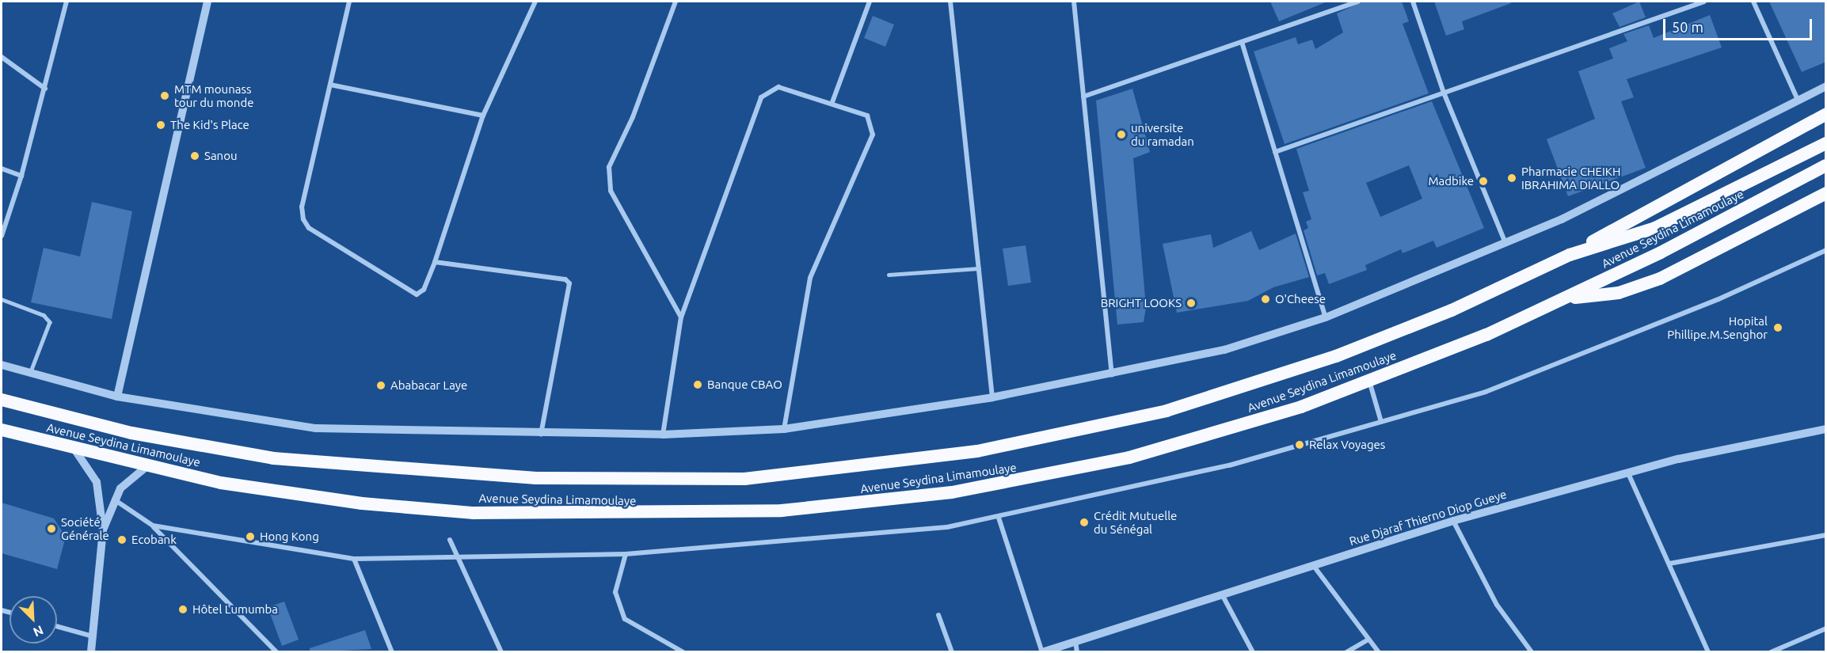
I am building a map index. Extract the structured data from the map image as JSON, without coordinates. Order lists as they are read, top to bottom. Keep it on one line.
{"streets":{"highway":["Avenue Seydina Limamoulaye"],"street":["Rue Djaraf Thierno Diop Gueye"]},"places":["MTM mounass tour du monde","The Kid's Place","universite du ramadan","Sanou","Pharmacie CHEIKH IBRAHIMA DIALLO","Madbike","O'Cheese","BRIGHT LOOKS","Hopital Phillipe.M.Senghor","Banque CBAO","Ababacar Laye","Relax Voyages","Crédit Mutuelle du Sénégal","Société Générale","Hong Kong","Ecobank","Hôtel Lumumba"],"scale_bar":"50 m","north":"bottom right"}
